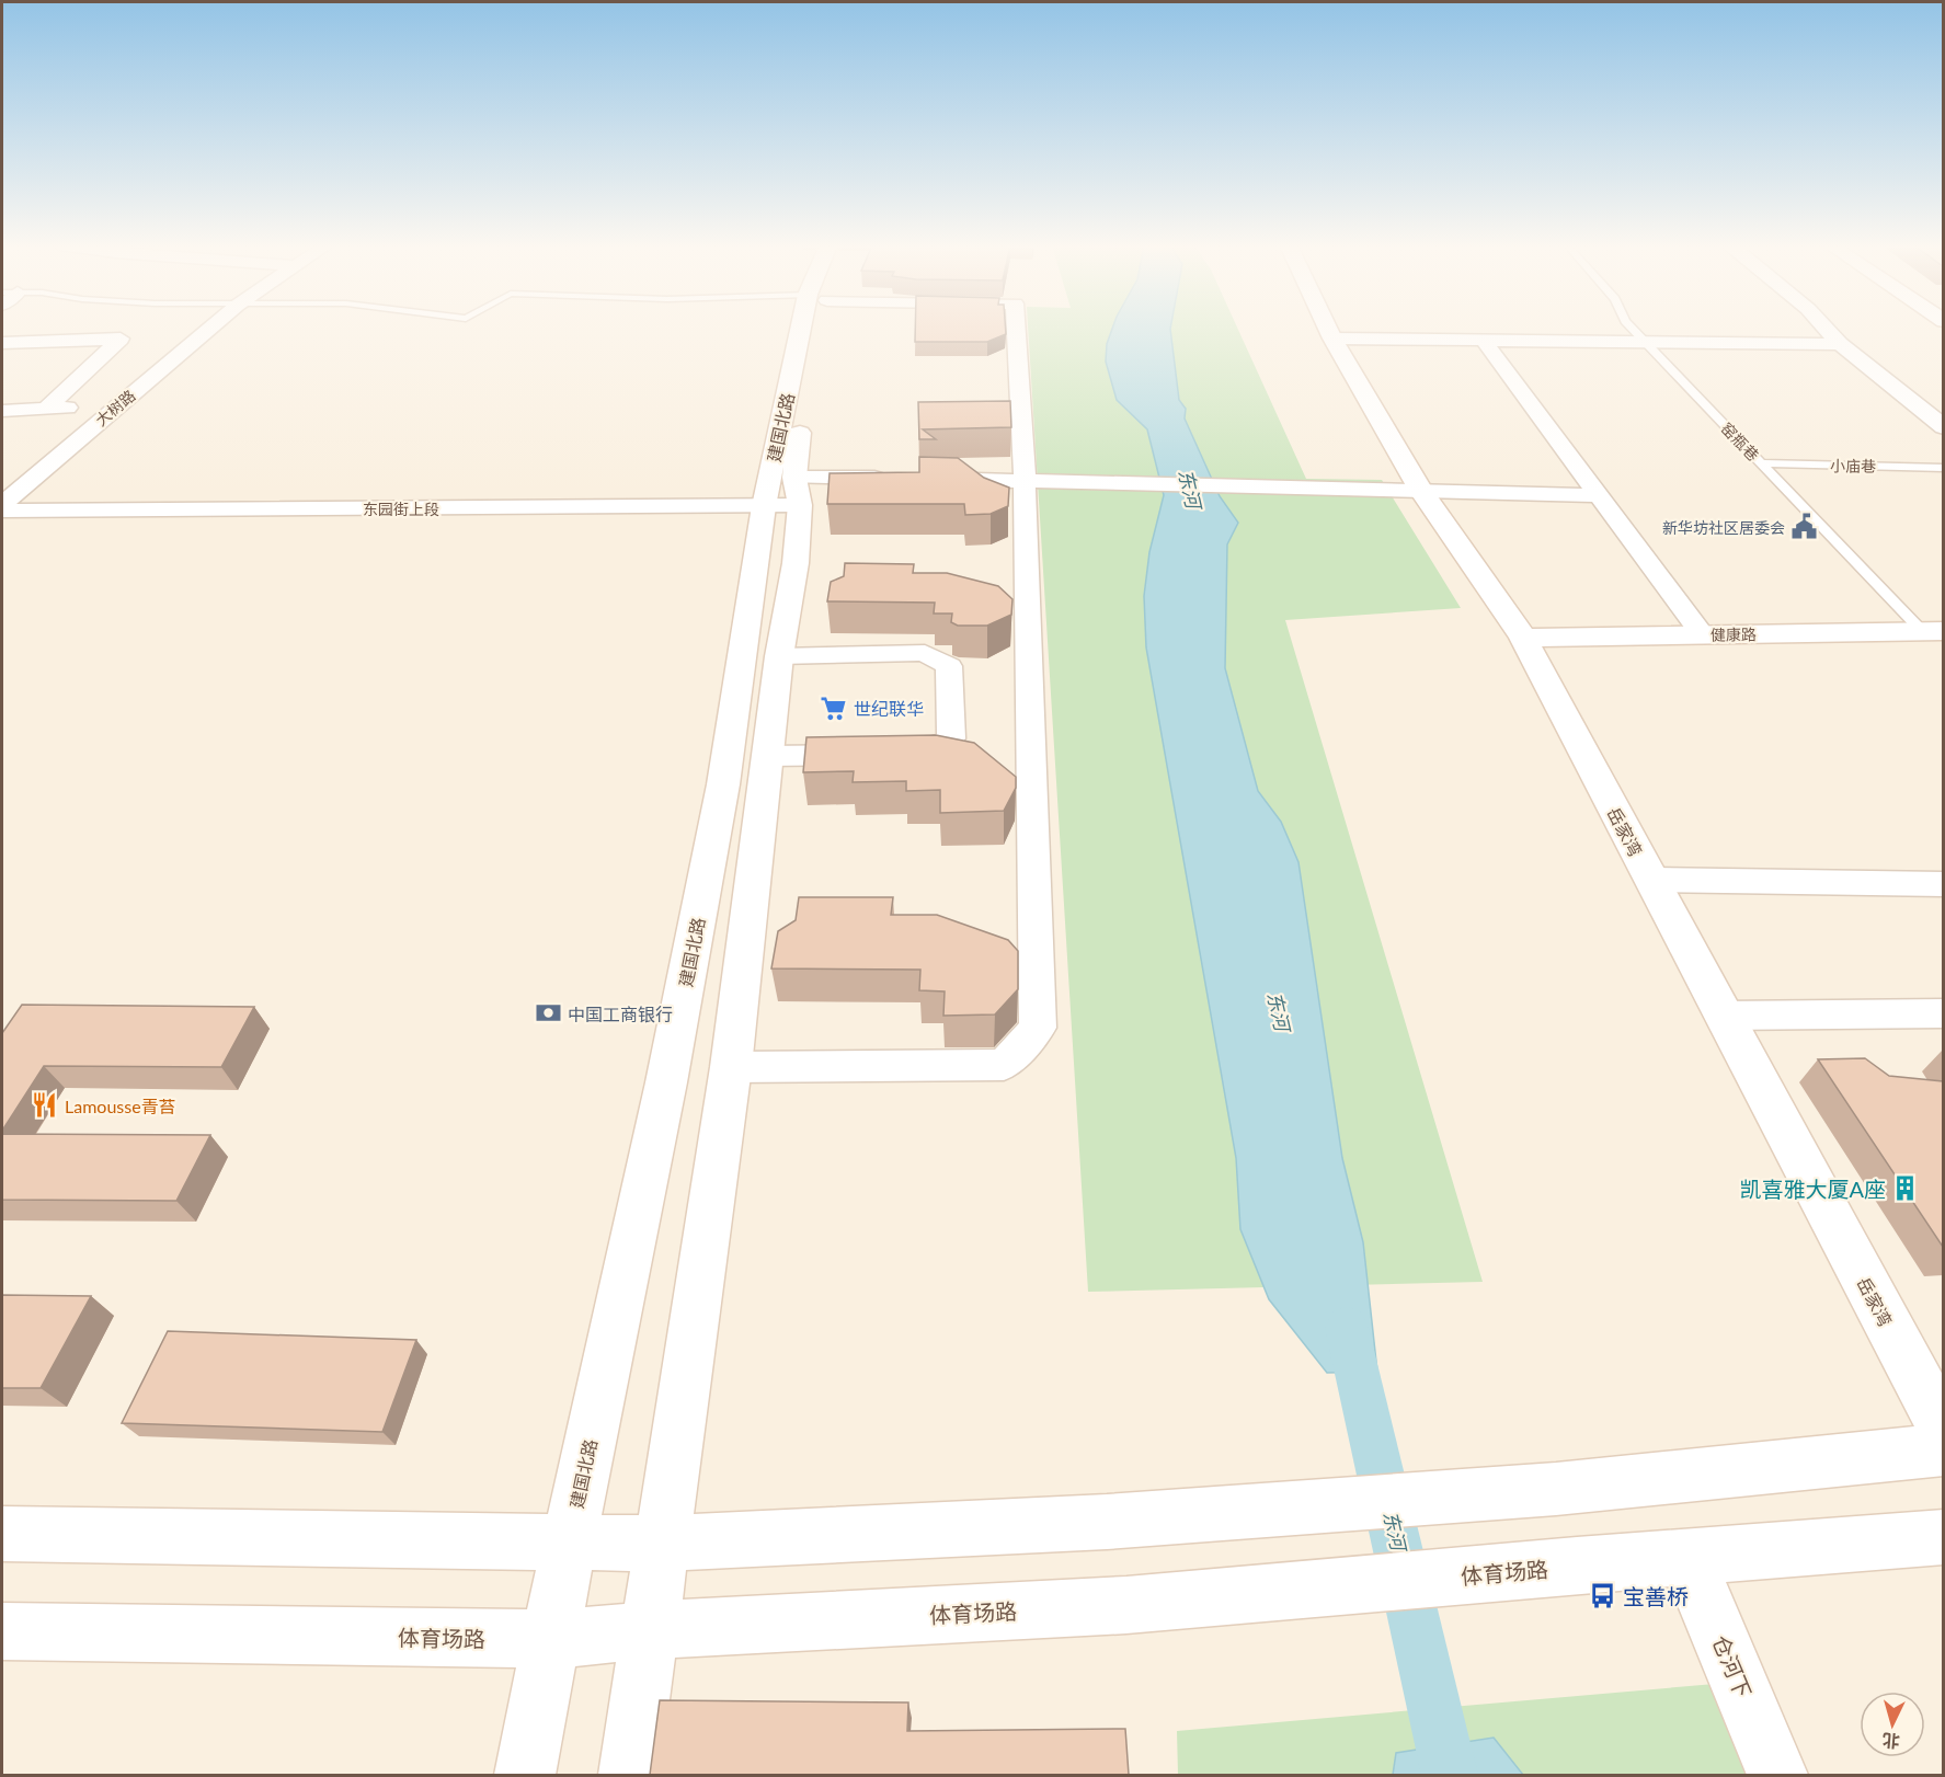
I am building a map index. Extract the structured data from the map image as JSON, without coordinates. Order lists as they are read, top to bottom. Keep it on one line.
{"streets":{"main road":["建国北路","健康路","岳家湾","体育场路","仓河下"],"street":["大树路","东园街上段"],"lane":["窑瓶巷","小庙巷"]},"crossings":[["建国北路","东园街上段"],["建国北路","体育场路"],["窑瓶巷","小庙巷"],["窑瓶巷","健康路"],["健康路","岳家湾"],["体育场路","仓河下"]],"water":["东河"],"places":{"public building":["新华坊社区居委会"],"supermarket":["世纪联华"],"bank":["中国工商银行"],"restaurant":["Lamousse青苔"],"building":["凯喜雅大厦A座"],"bus stop":["宝善桥"]},"north":"bottom"}
